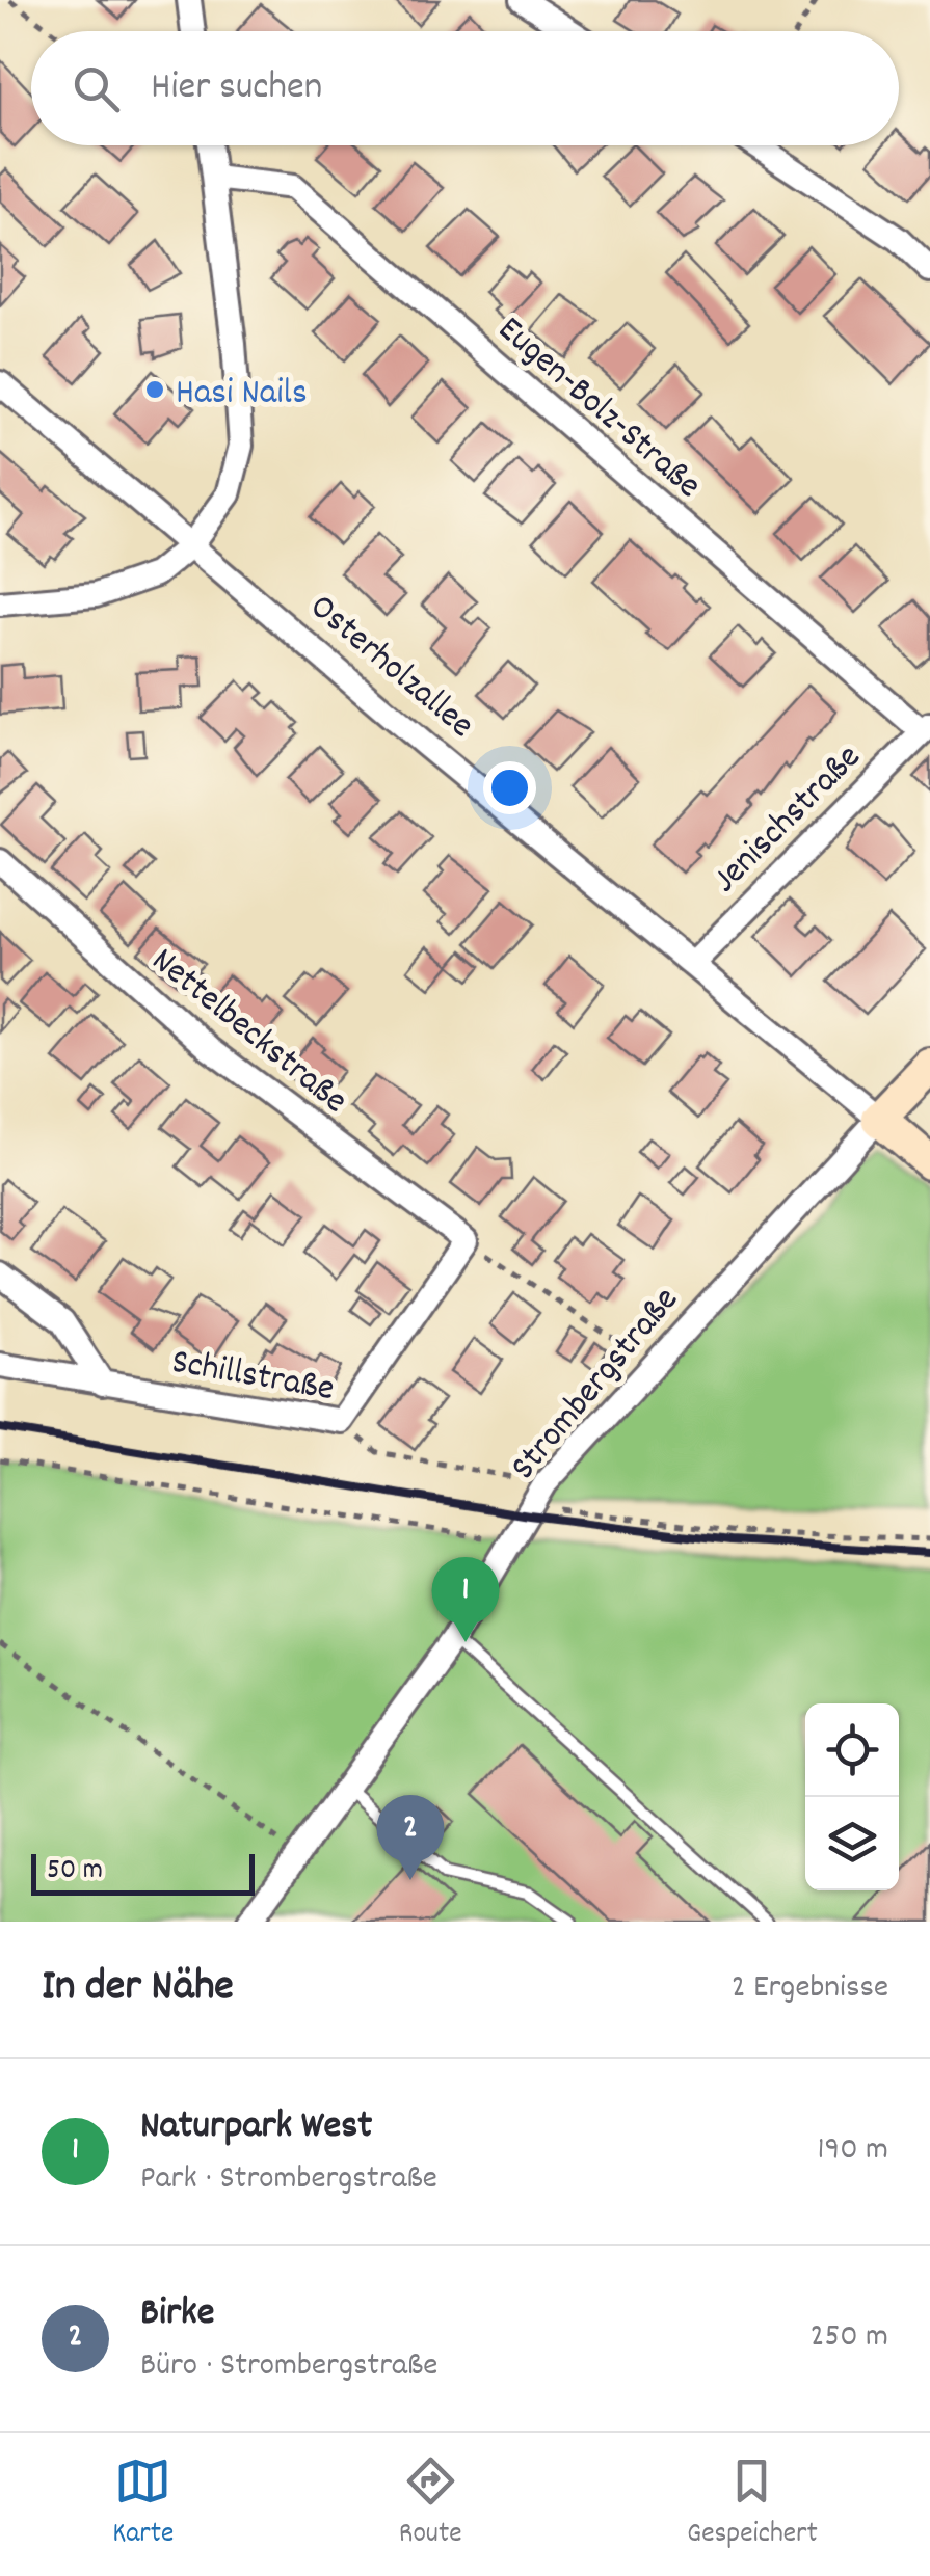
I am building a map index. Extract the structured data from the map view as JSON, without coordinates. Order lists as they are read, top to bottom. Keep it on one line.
{"streets":{"street":["Eugen-Bolz-Straße","Osterholzallee","Jenischstraße","Nettelbeckstraße","Schillstraße","Strombergstraße"]},"crossings":[["Eugen-Bolz-Straße","Jenischstraße"],["Osterholzallee","Jenischstraße"],["Osterholzallee","Strombergstraße"],["Schillstraße","Strombergstraße"]],"places":["Hasi Nails"],"scale_bar":"50 m","page":{"search":"Hier suchen","pins":["1","2"],"scale":"50 m","heading":["In der Nähe","2 Ergebnisse"],"list":[{"mark":"1","name":"Naturpark West","note":"Park · Strombergstraße","value":"190 m"},{"mark":"2","name":"Birke","note":"Büro · Strombergstraße","value":"250 m"}],"nav":["Karte","Route","Gespeichert"]}}
